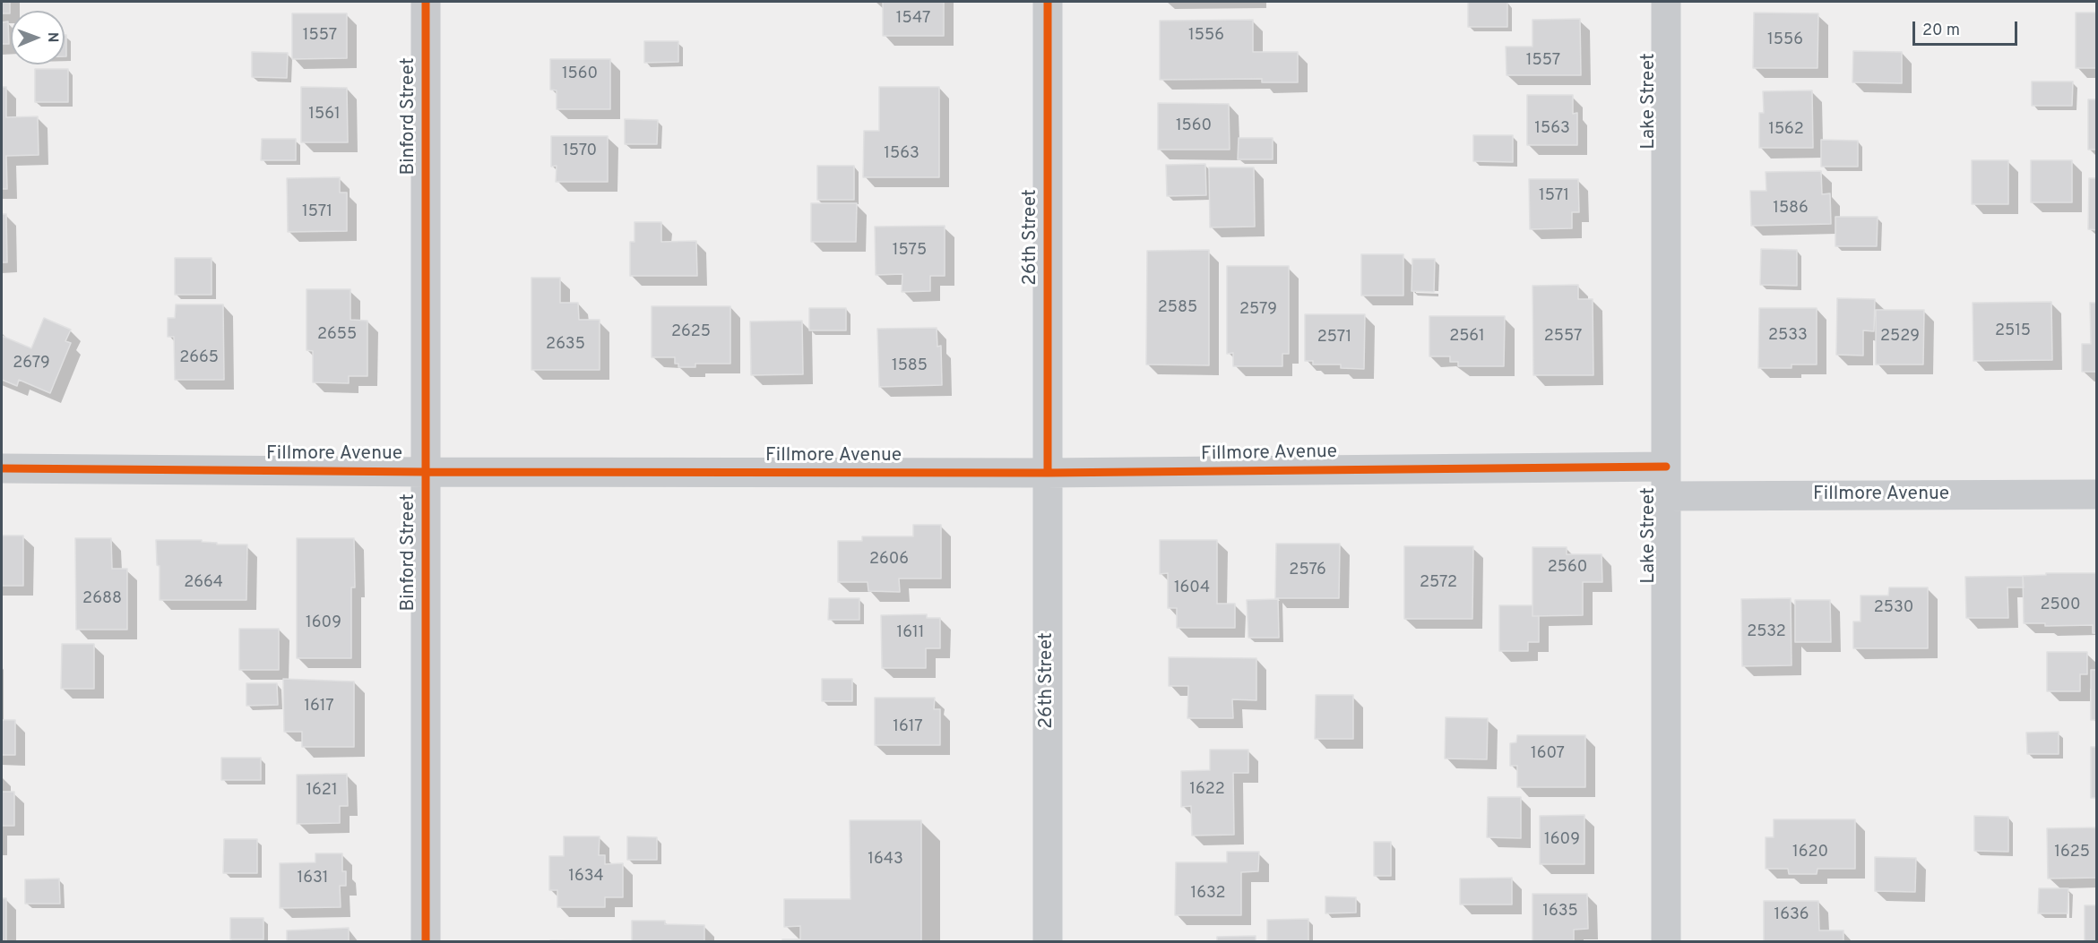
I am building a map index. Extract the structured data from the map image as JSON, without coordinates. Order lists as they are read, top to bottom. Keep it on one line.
{"streets":{"street":["Lake Street","Binford Street","26th Street","Fillmore Avenue"]},"crossings":[["Lake Street","Fillmore Avenue"],["Binford Street","Fillmore Avenue"],["26th Street","Fillmore Avenue"]],"house_numbers":["1547","1557","1556","1556","1557","1560","1561","1560","1563","1562","1570","1563","1571","1586","1571","1575","2585","2579","2515","2625","2655","2533","2561","2557","2529","2571","2635","2665","2679","1585","2606","2560","2576","2664","2572","1604","2688","2500","2530","1609","2532","1611","1617","1617","1607","1622","1621","1609","1620","1625","1643","1634","1631","1632","1635","1636"],"scale_bar":"20 m","north":"right"}
